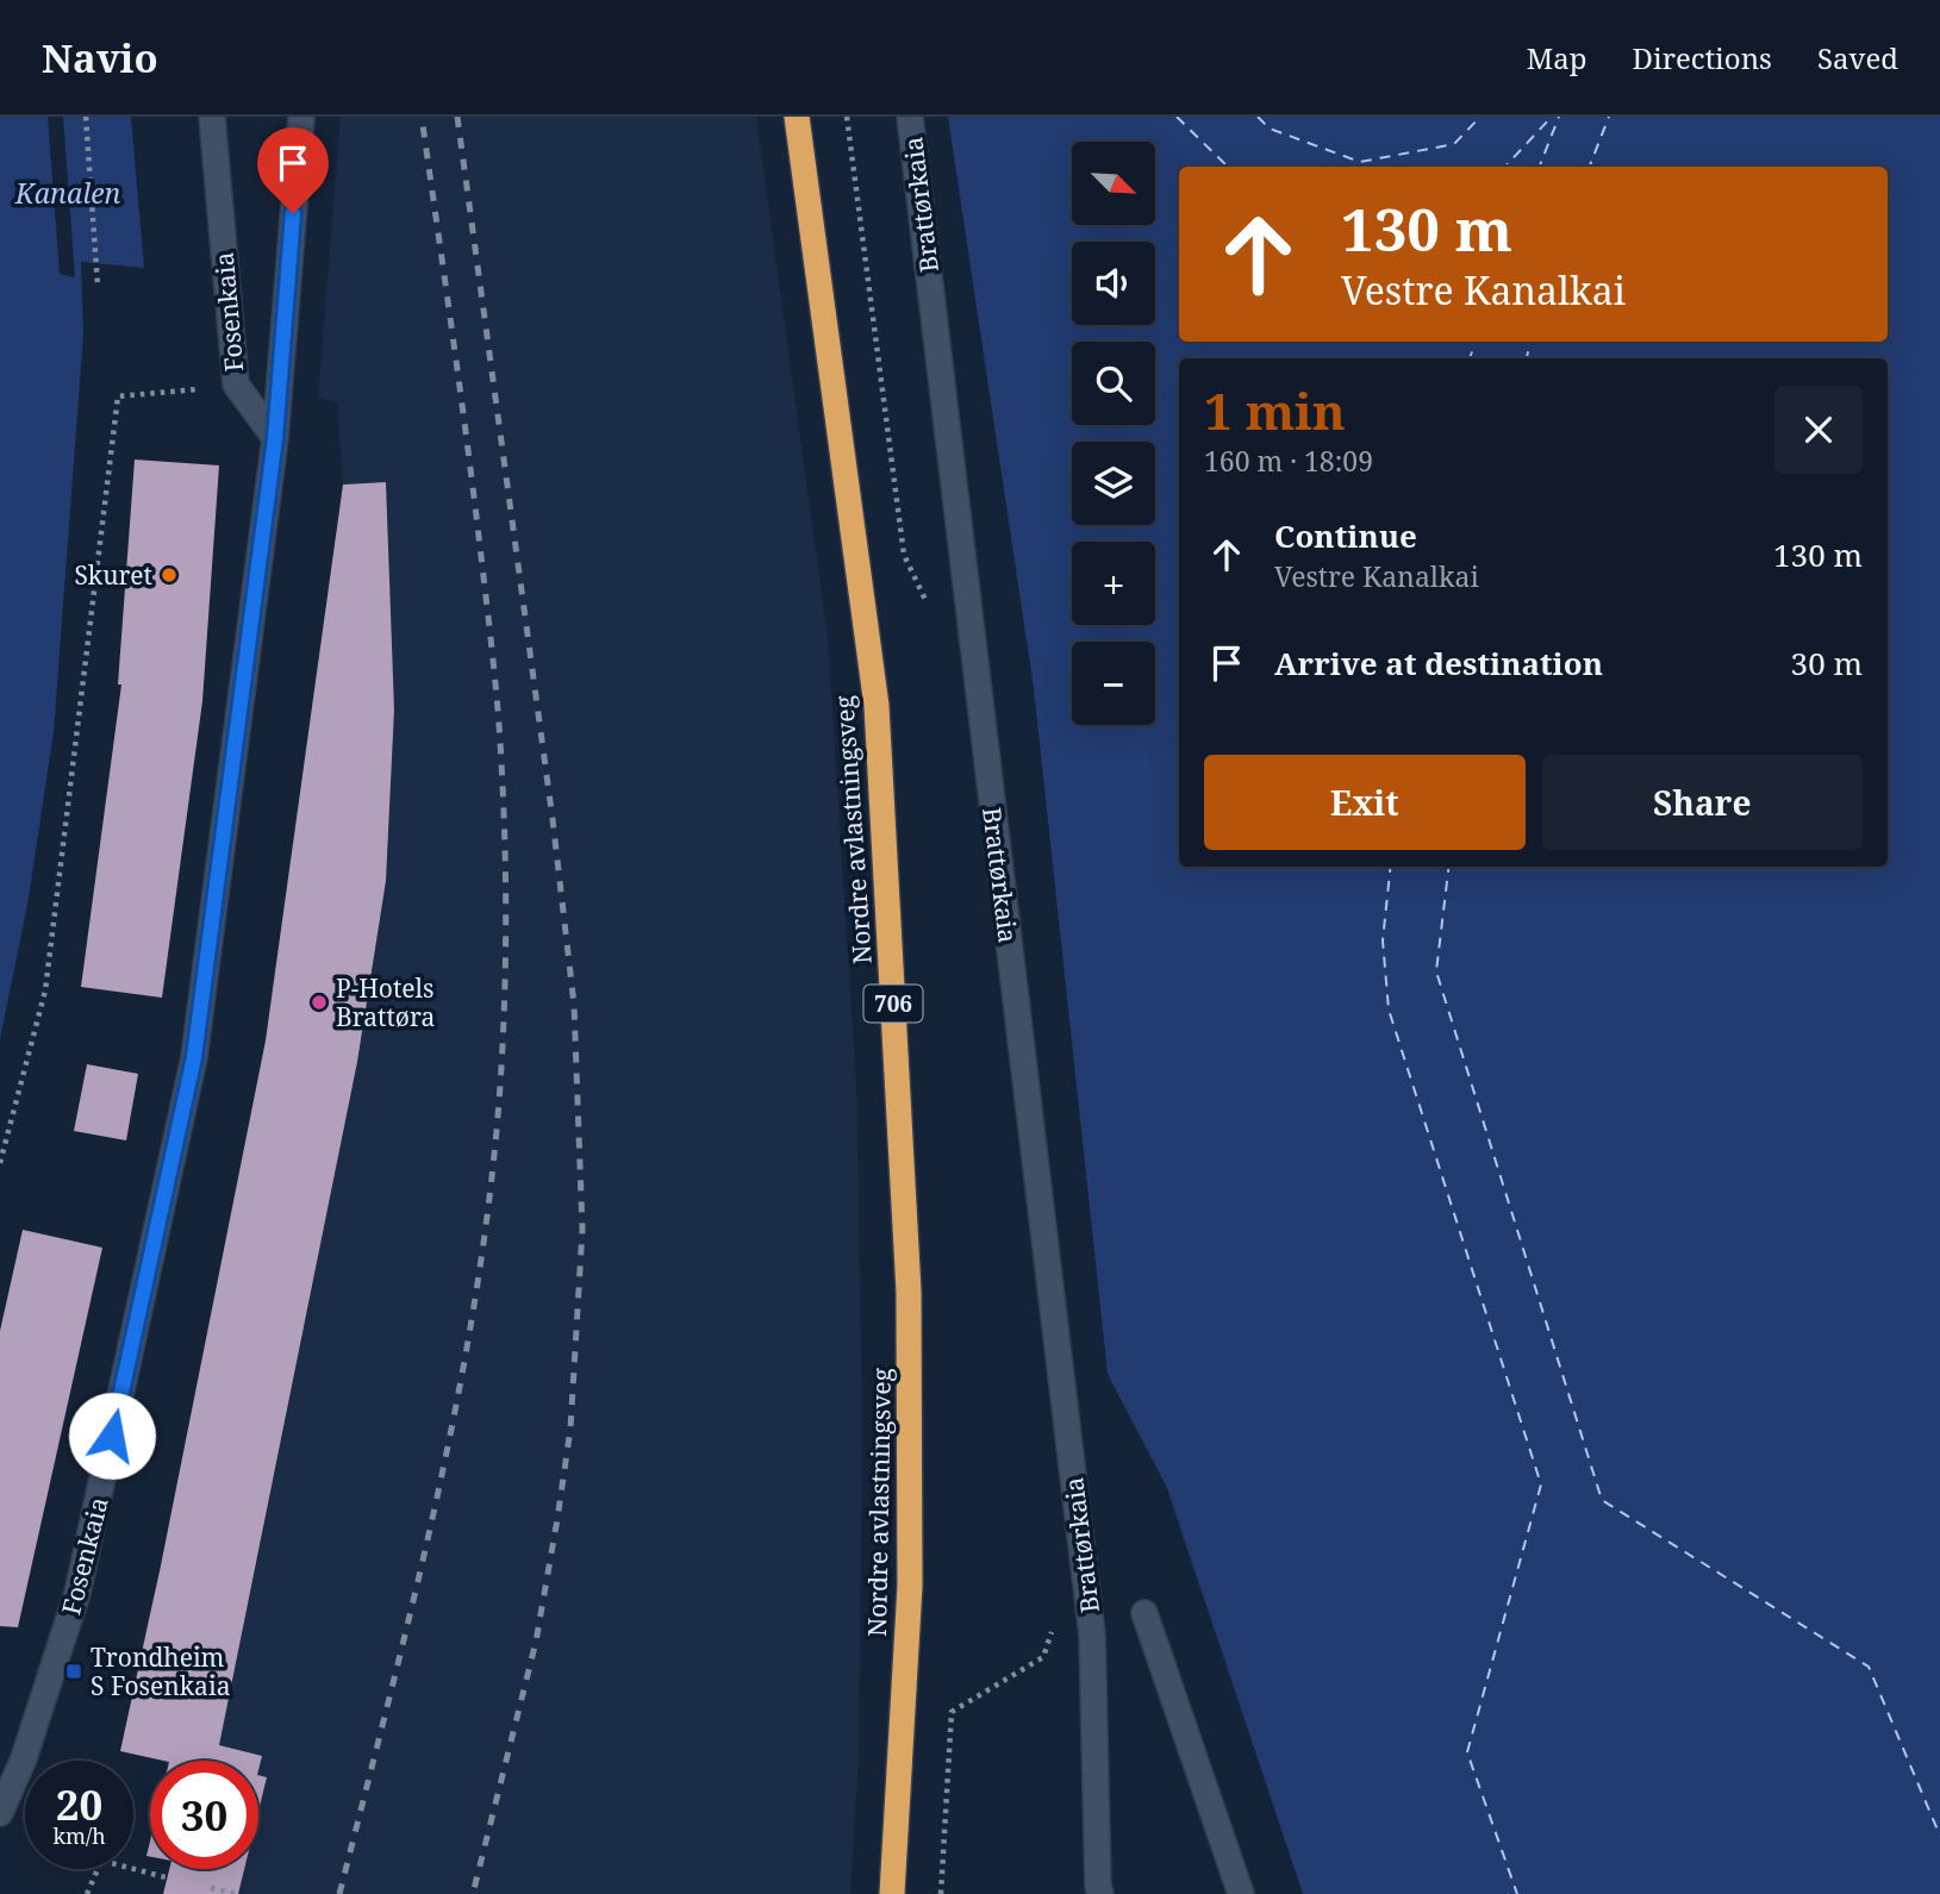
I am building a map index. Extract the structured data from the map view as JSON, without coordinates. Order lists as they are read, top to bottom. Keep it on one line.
{"streets":{"highway":["Nordre avlastningsveg","706"],"street":["Brattørkaia","Fosenkaia"]},"water":["Kanalen"],"places":{"other":["Skuret","P-Hotels Brattøra"],"transit":["Trondheim S Fosenkaia"]},"north":"bottom right","page":{"header":"Navio","nav":["Map","Directions","Saved"],"map_buttons":["+","−"],"turn":["130 m","Vestre Kanalkai"],"heading":["1 min","160 m · 18:09"],"list":[{"name":"Continue","note":"Vestre Kanalkai","value":"130 m"},{"name":"Arrive at destination","value":"30 m"}],"buttons":["Exit","Share"],"speed":"20 km/h","limit":"30"}}
